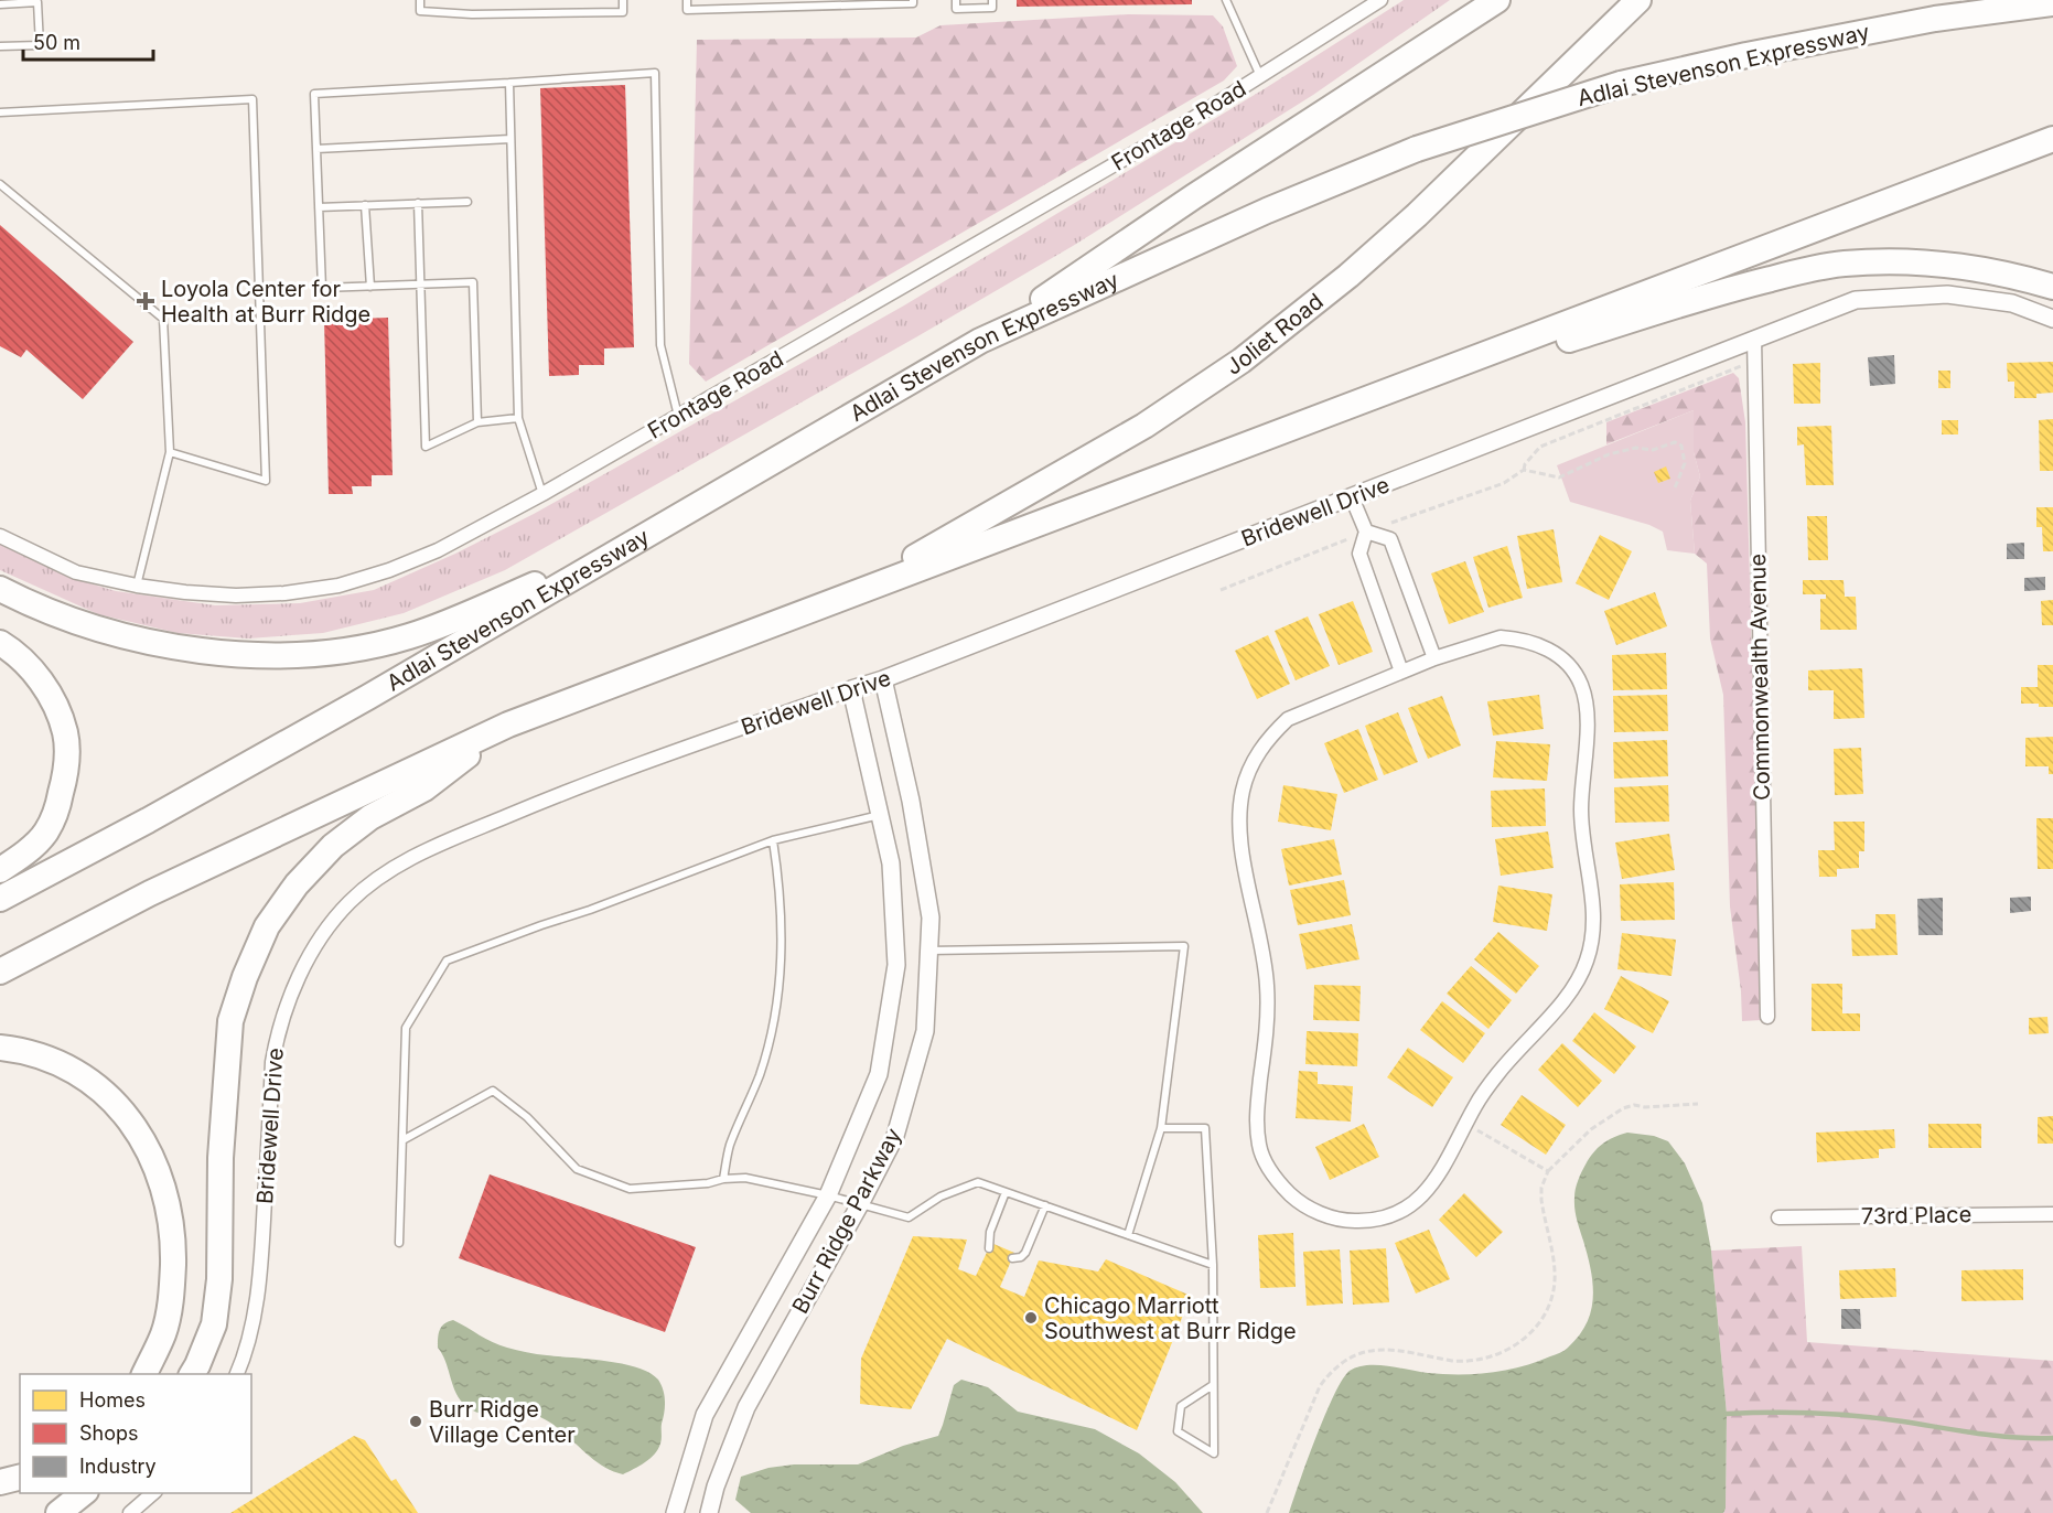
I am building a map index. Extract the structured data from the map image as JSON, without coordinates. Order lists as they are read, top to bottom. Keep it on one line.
{"streets":{"highway":["Adlai Stevenson Expressway","Joliet Road"],"street":["Frontage Road","Bridewell Drive","Commonwealth Avenue","73rd Place","Burr Ridge Parkway"]},"crossings":[["Bridewell Drive","Commonwealth Avenue"],["Bridewell Drive","Burr Ridge Parkway"]],"places":{"health":["Loyola Center for Health at Burr Ridge"],"other":["Chicago Marriott Southwest at Burr Ridge","Burr Ridge Village Center"]},"legend":["Homes","Shops","Industry"],"scale_bar":"50 m"}
